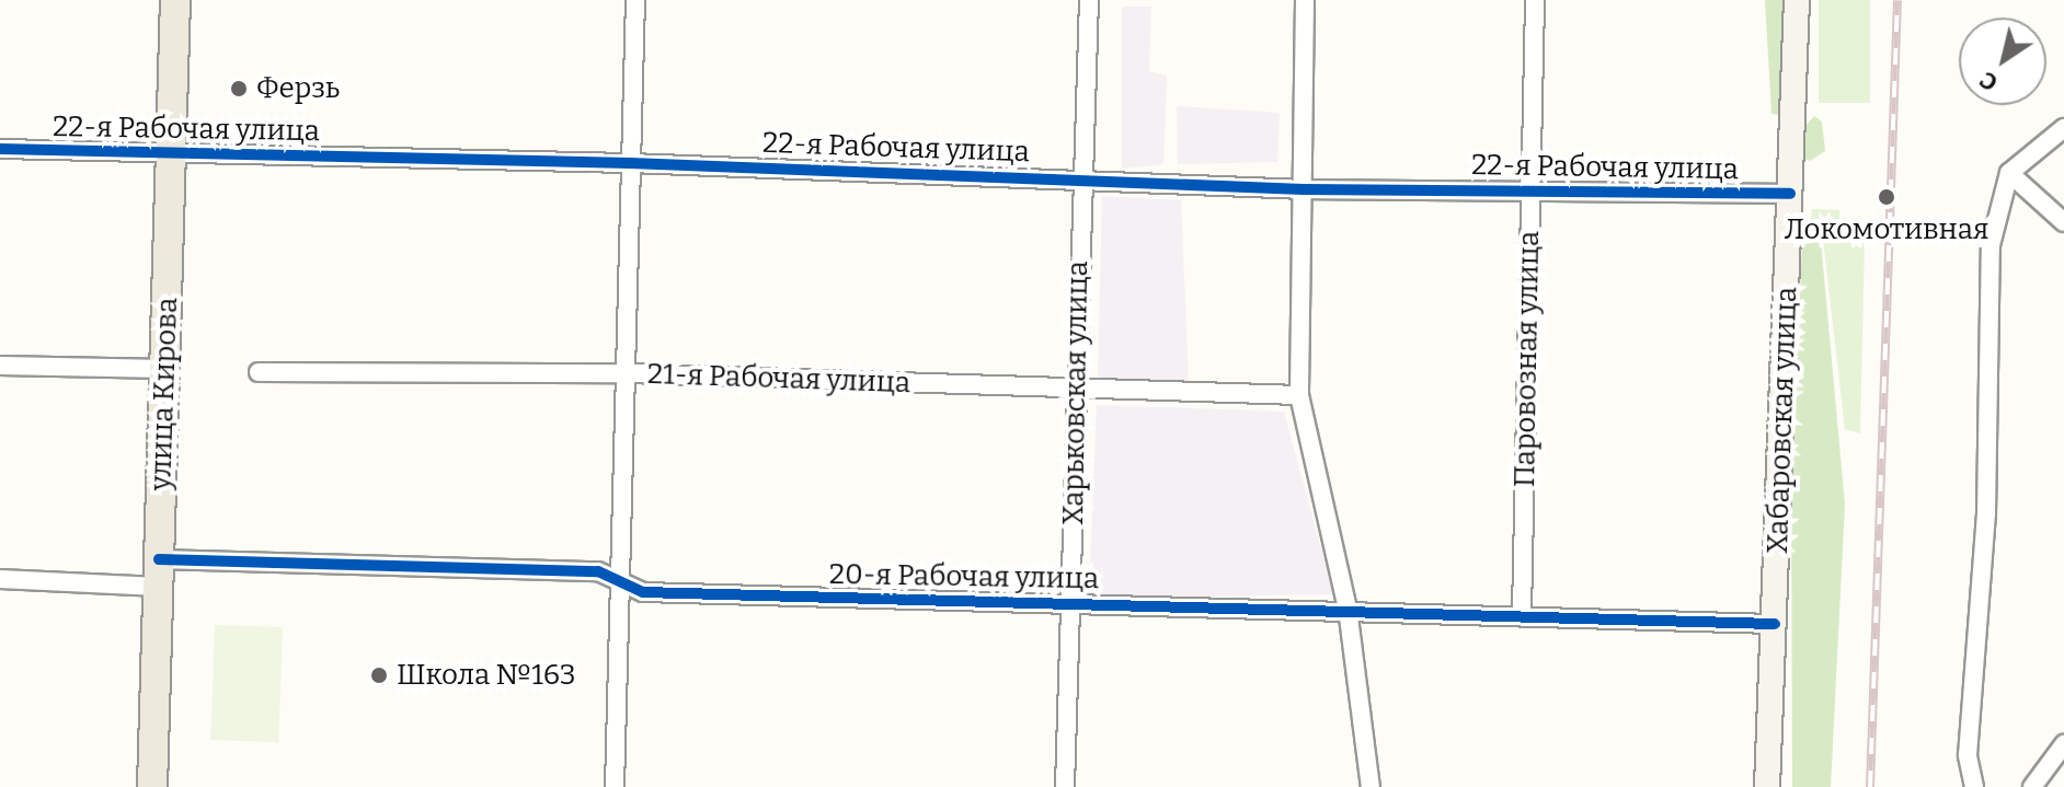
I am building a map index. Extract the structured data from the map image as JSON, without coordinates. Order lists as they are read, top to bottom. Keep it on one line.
{"streets":{"main road":["улица Кирова","Хабаровская улица"],"street":["22-я Рабочая улица","Паровозная улица","21-я Рабочая улица","Харьковская улица","20-я Рабочая улица"]},"crossings":[["22-я Рабочая улица","Паровозная улица"],["22-я Рабочая улица","Харьковская улица"],["22-я Рабочая улица","улица Кирова"],["22-я Рабочая улица","Хабаровская улица"],["Паровозная улица","20-я Рабочая улица"],["21-я Рабочая улица","Харьковская улица"],["Харьковская улица","20-я Рабочая улица"],["улица Кирова","20-я Рабочая улица"],["Хабаровская улица","20-я Рабочая улица"]],"places":["Ферзь","Локомотивная","Школа №163"],"north":"bottom left"}
